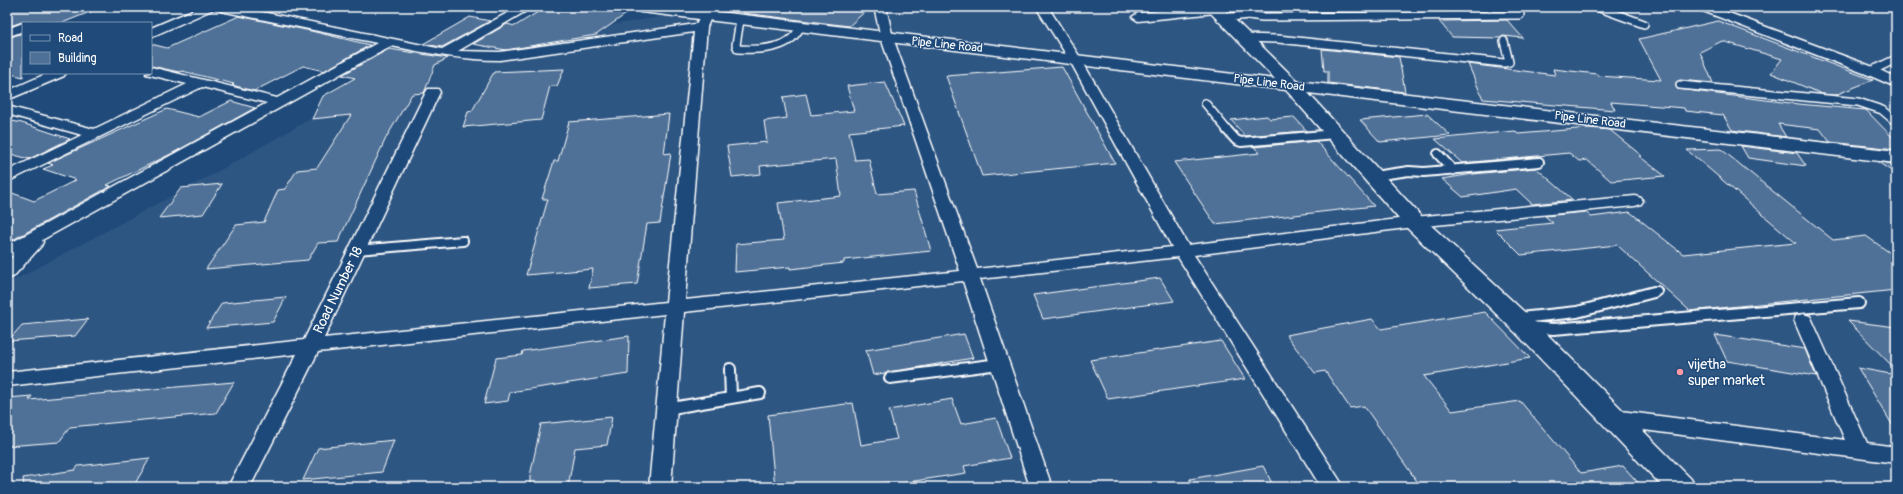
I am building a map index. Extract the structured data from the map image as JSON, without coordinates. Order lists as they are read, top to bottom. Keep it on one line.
{"streets":{"street":["Pipe Line Road","Road Number 18"]},"places":["vijetha super market"],"legend":["Road","Building"]}
